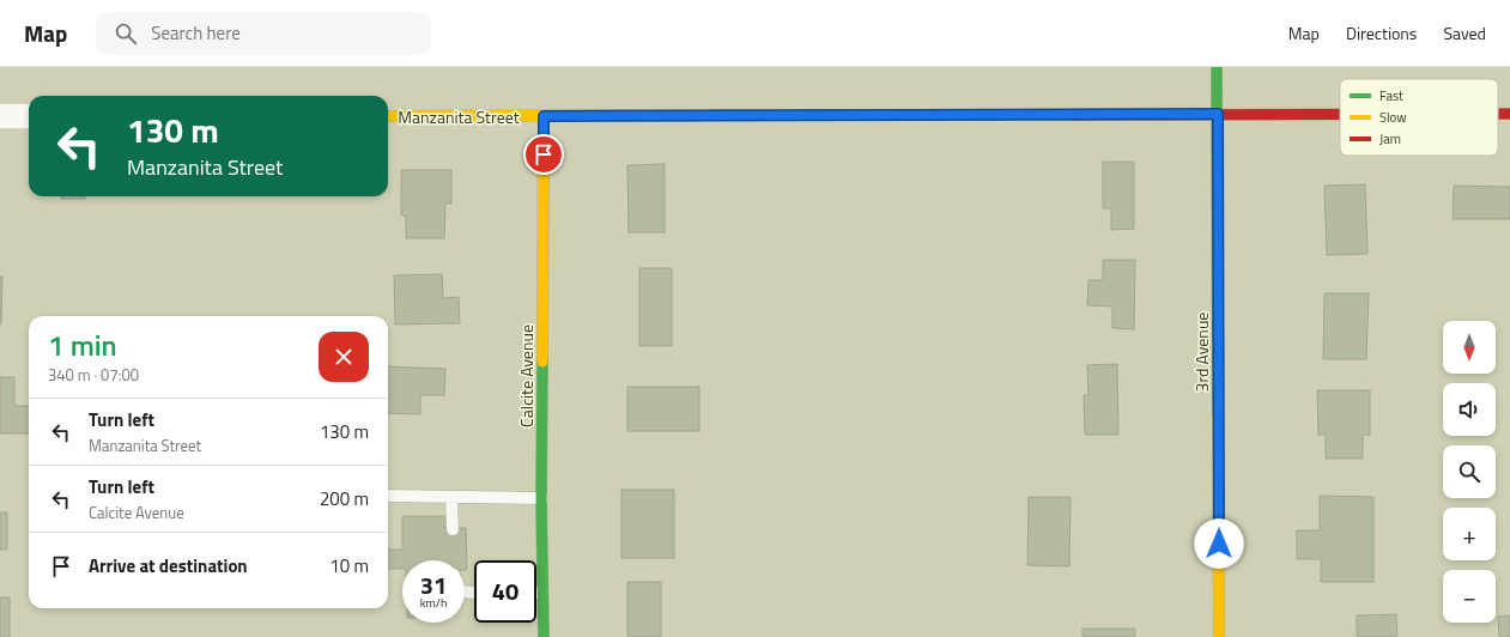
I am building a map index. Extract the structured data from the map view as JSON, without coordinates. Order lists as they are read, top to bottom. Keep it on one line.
{"streets":{"street":["Manzanita Street","3rd Avenue","Calcite Avenue"]},"crossings":[["Manzanita Street","3rd Avenue"],["Manzanita Street","Calcite Avenue"]],"legend":["Fast","Slow","Jam"],"north":"bottom","page":{"header":"Map","search":"Search here","nav":["Map","Directions","Saved"],"turn":["130 m","Manzanita Street"],"heading":["1 min","340 m · 07:00"],"map_buttons":["+","−"],"list":[{"name":"Turn left","note":"Manzanita Street","value":"130 m"},{"name":"Turn left","note":"Calcite Avenue","value":"200 m"},{"name":"Arrive at destination","value":"10 m"}],"speed":"31 km/h","limit":"40"}}
